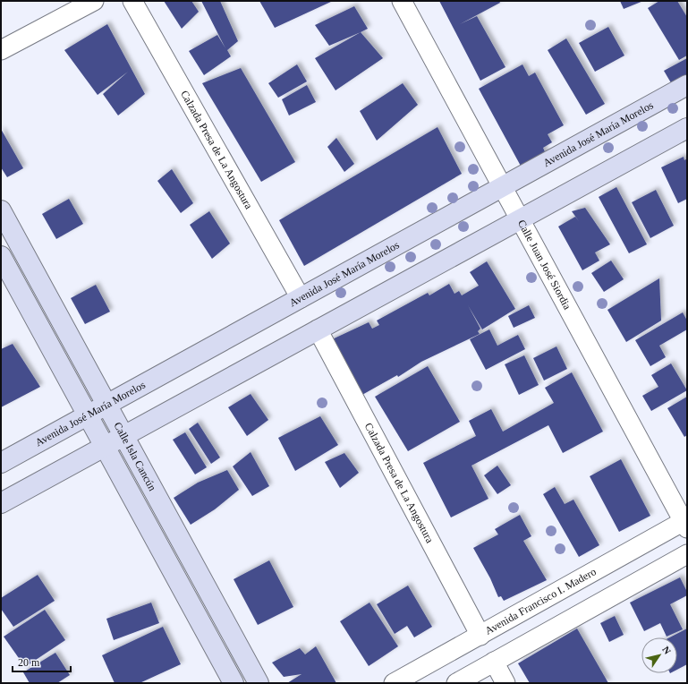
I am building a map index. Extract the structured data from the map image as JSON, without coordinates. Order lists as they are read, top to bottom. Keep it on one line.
{"streets":{"street":["Avenida José María Morelos","Calzada Presa de La Angostura","Calle Juan José Siordia","Calle Isla Cancún","Avenida Francisco I. Madero"]},"crossings":[["Avenida José María Morelos","Calzada Presa de La Angostura"],["Avenida José María Morelos","Calle Juan José Siordia"],["Avenida José María Morelos","Calle Isla Cancún"],["Calzada Presa de La Angostura","Avenida Francisco I. Madero"],["Calle Juan José Siordia","Avenida Francisco I. Madero"]],"scale_bar":"20 m","north":"top right"}
